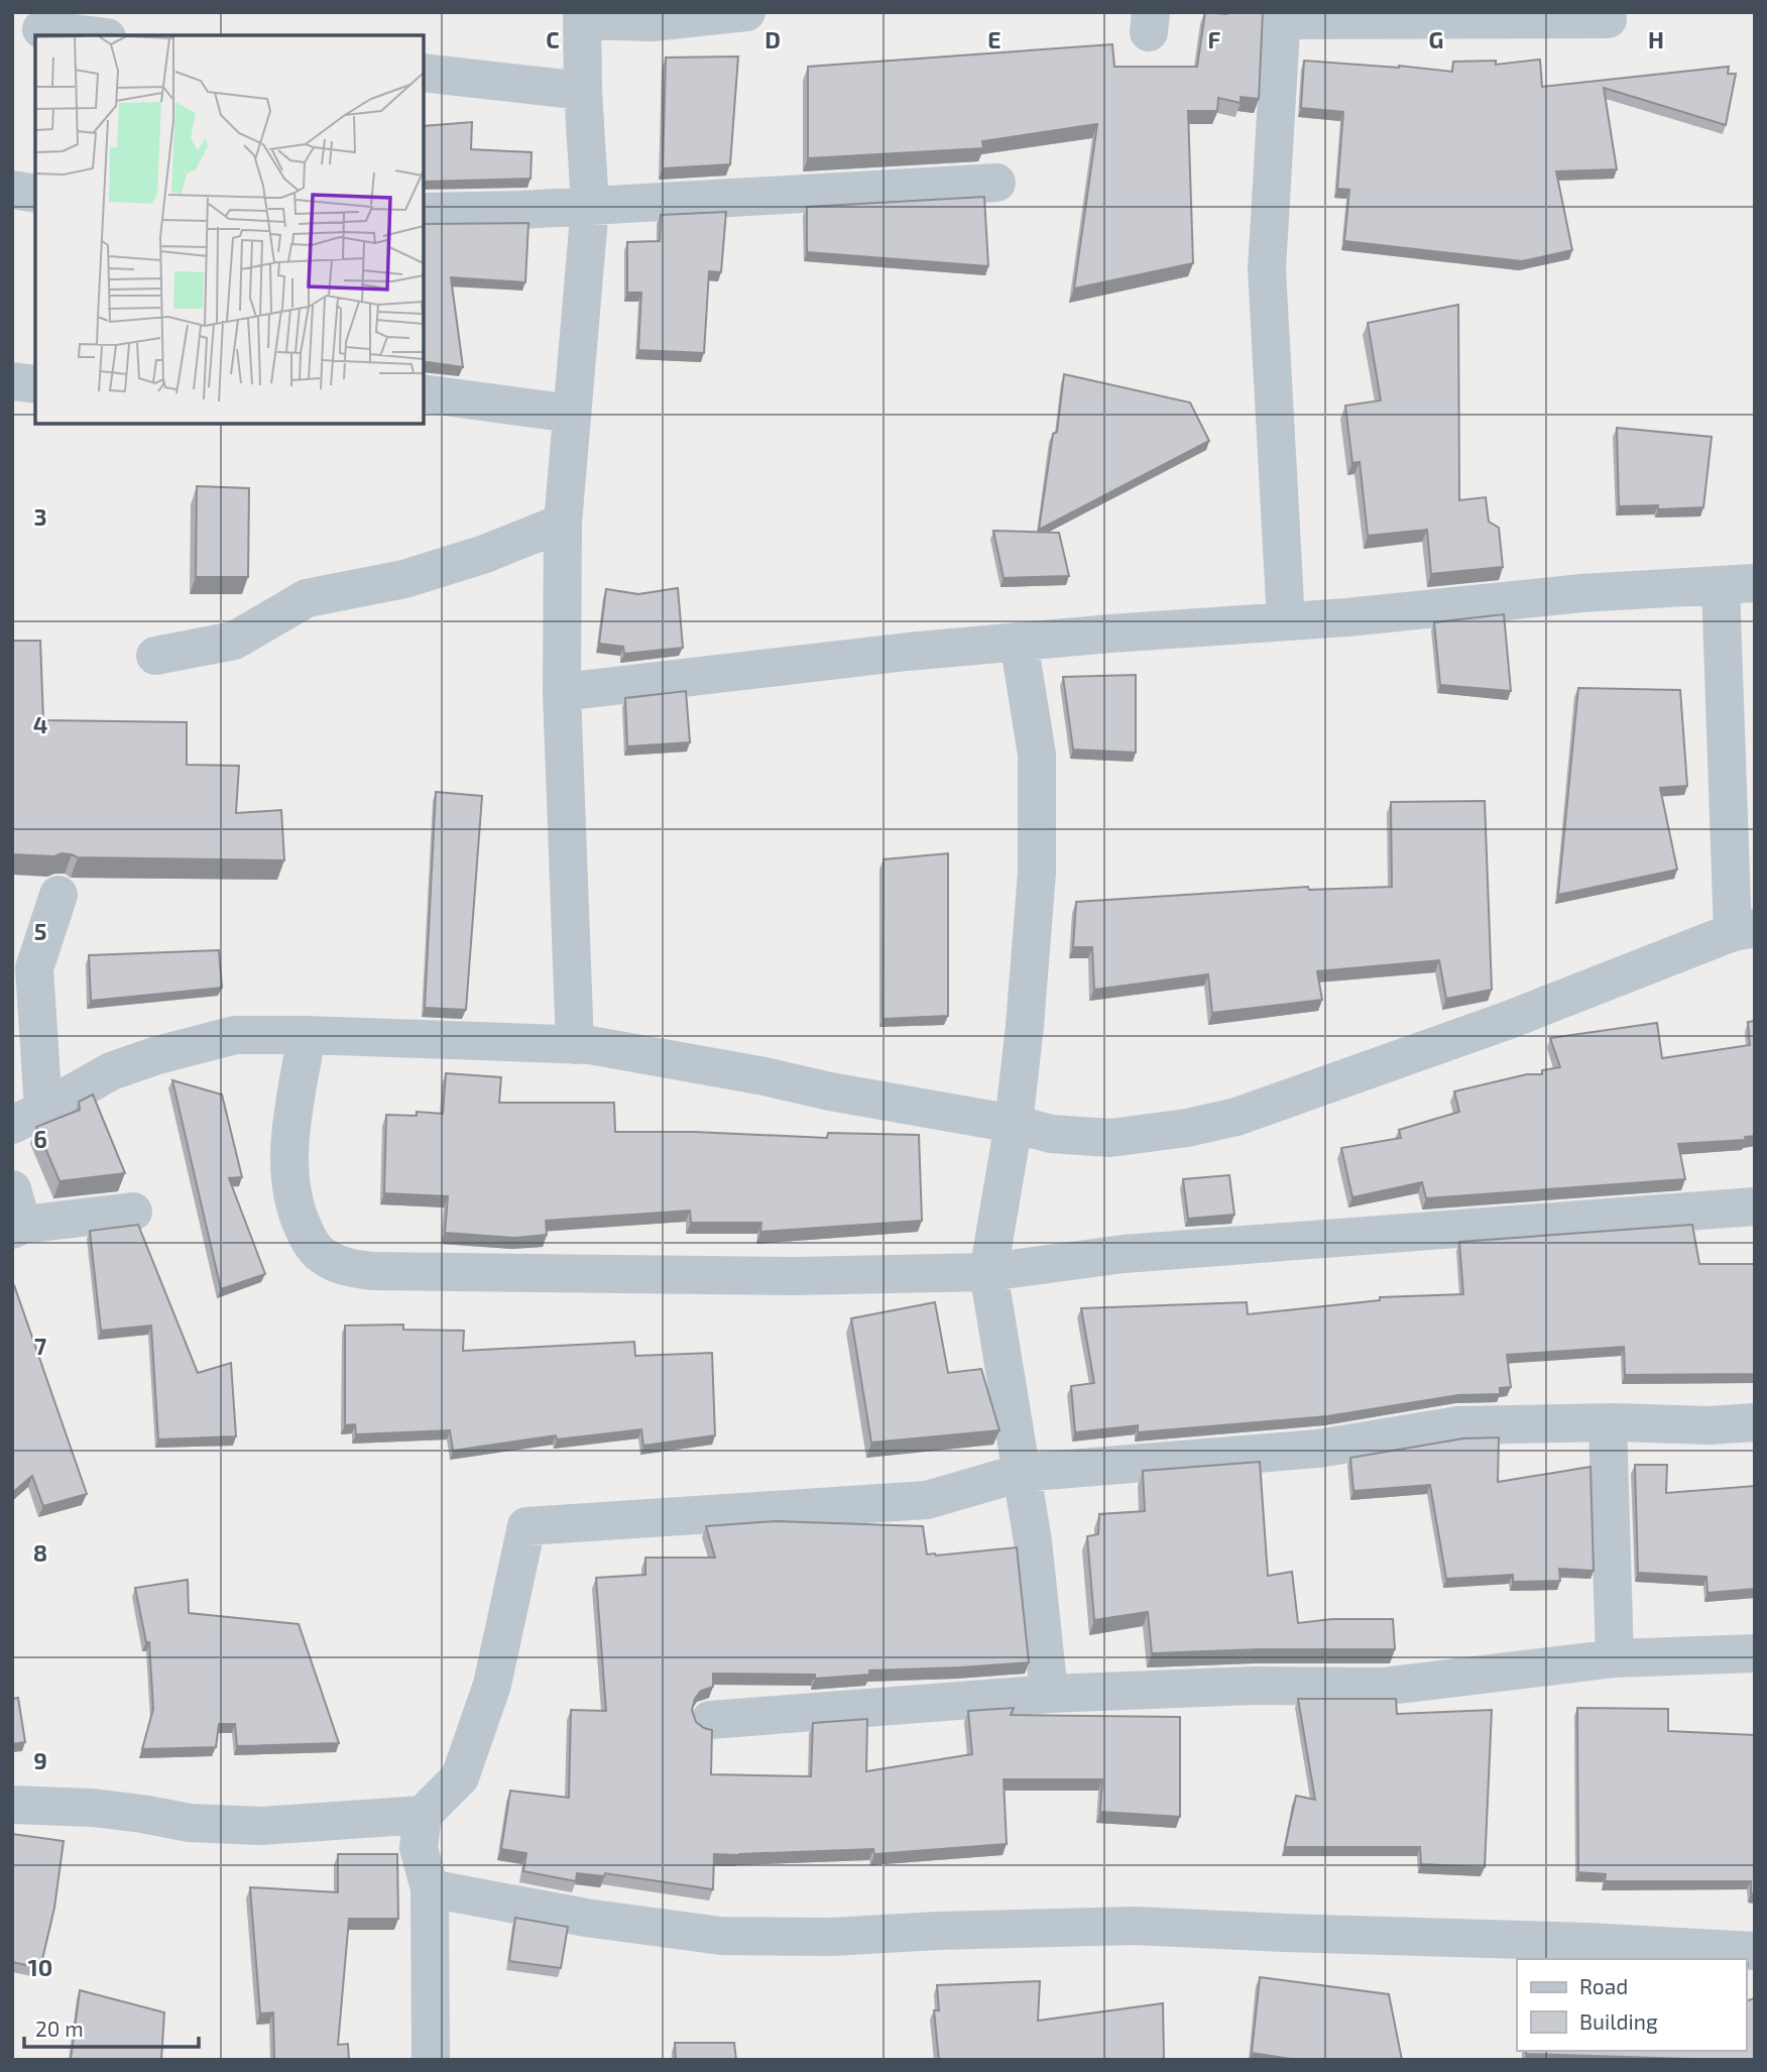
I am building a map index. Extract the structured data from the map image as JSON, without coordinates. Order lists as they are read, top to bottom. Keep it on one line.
{"legend":["Road","Building"],"scale_bar":"20 m","grid":{"columns":["C","D","E","F","G","H"],"rows":["3","4","5","6","7","8","9","10"]}}
